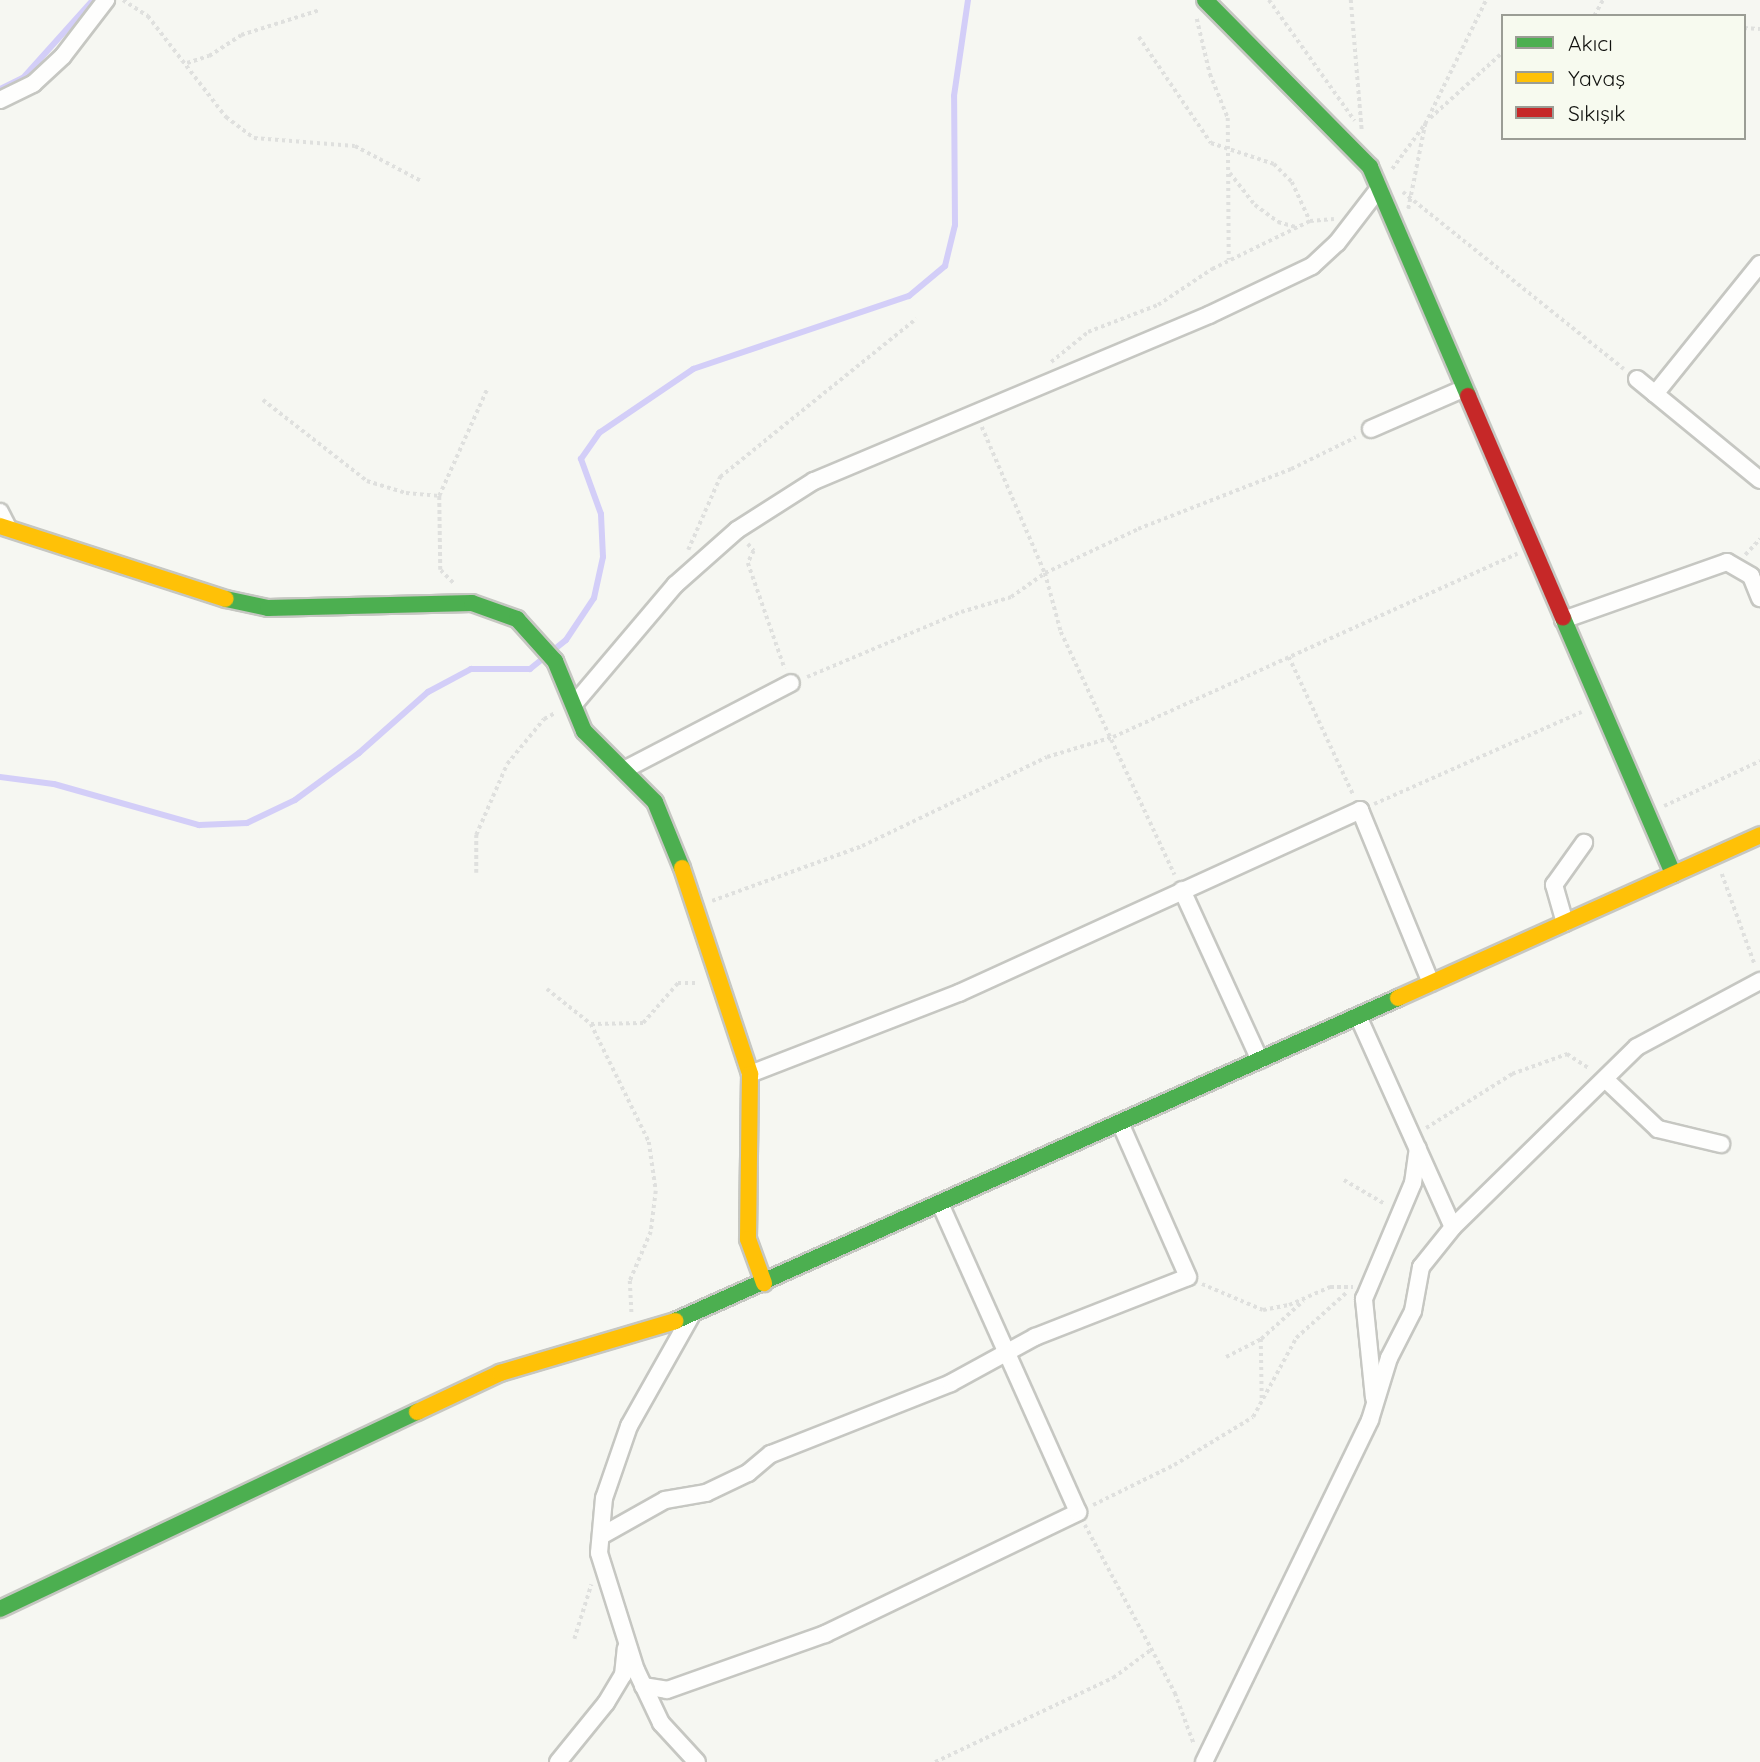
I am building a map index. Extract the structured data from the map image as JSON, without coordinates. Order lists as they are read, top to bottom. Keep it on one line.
{"legend":["Akıcı","Yavaş","Sıkışık"]}
